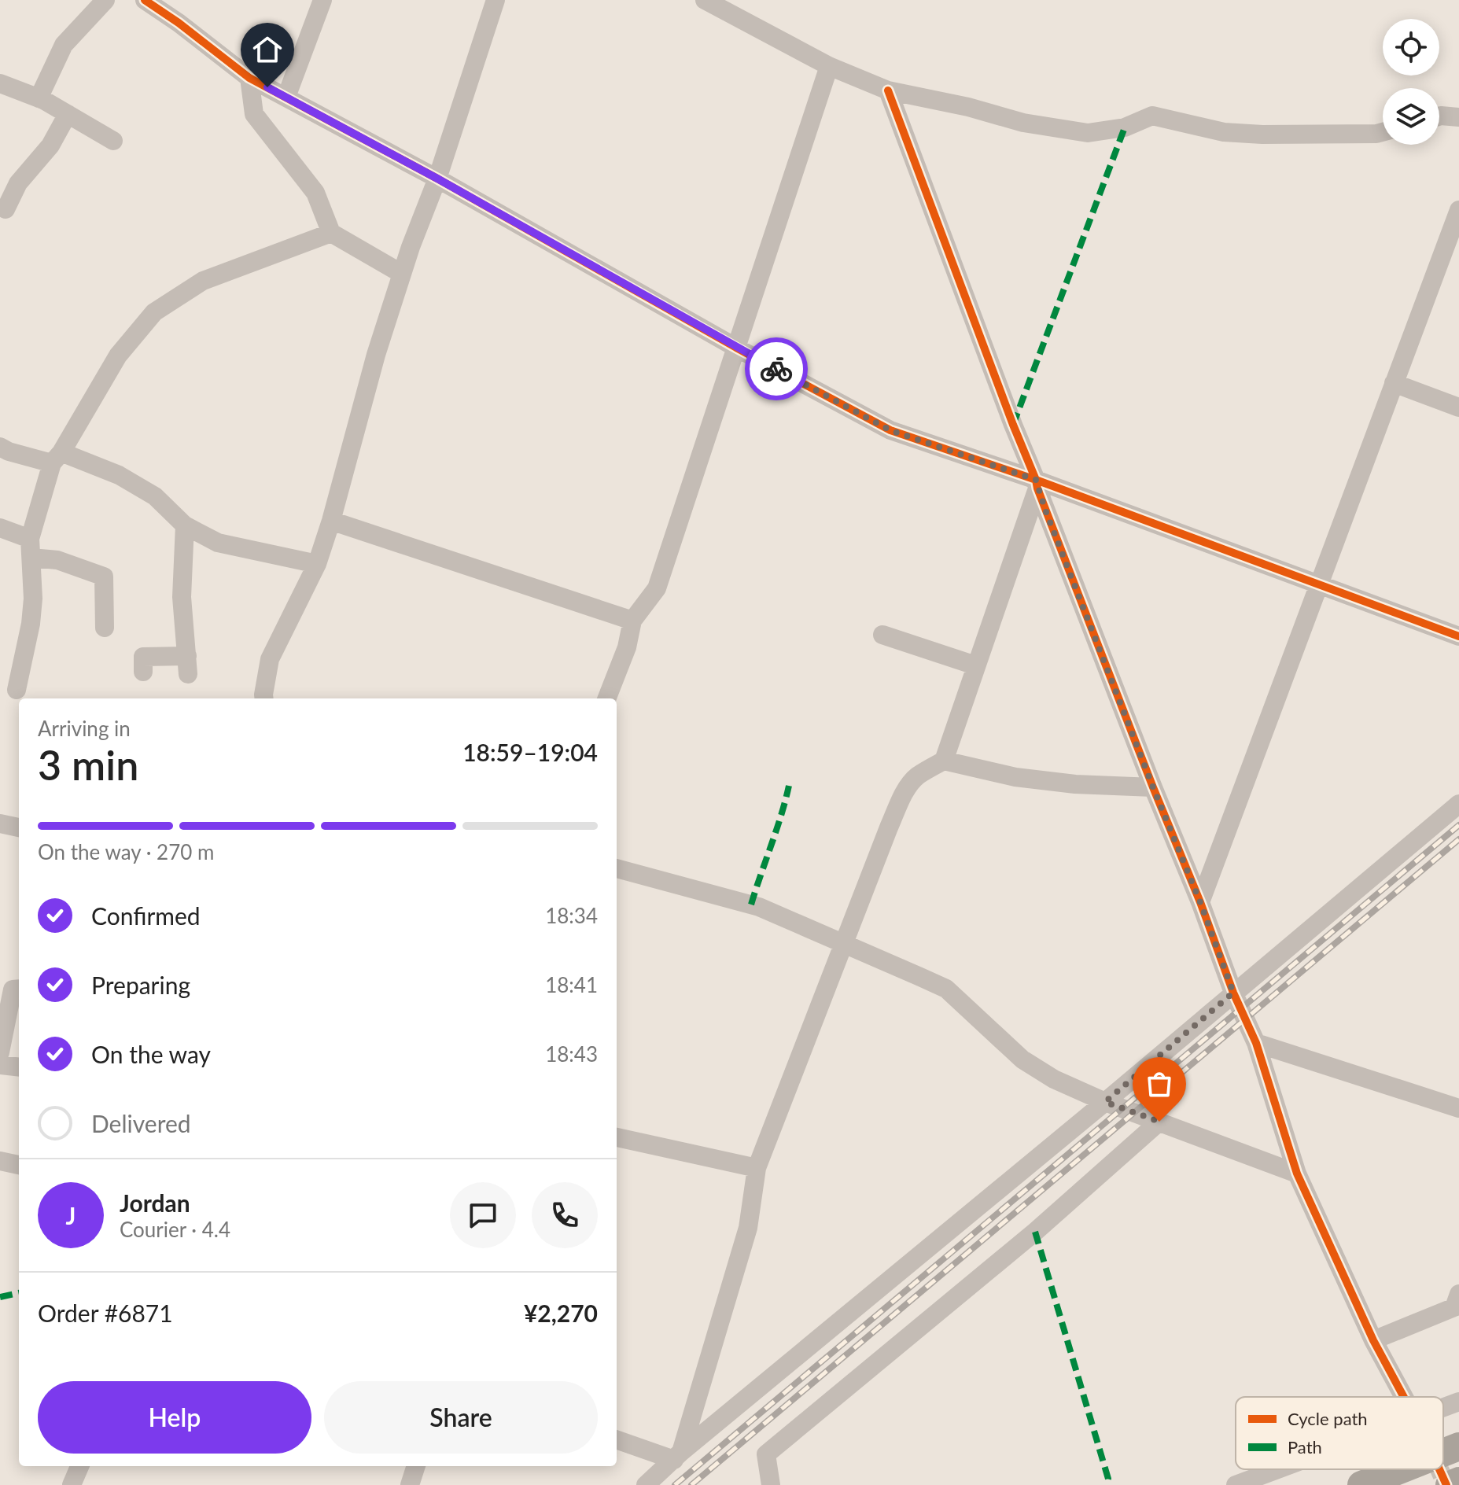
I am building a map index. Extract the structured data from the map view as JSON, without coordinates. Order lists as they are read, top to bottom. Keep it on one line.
{"legend":["Cycle path","Path"],"page":{"heading":["3 min","Arriving in","18:59–19:04"],"panel":["Jordan","Courier · 4.4","Order #6871","¥2,270"],"bar":"On the way · 270 m","list":[["Confirmed","18:34"],["Preparing","18:41"],["On the way","18:43"],"Delivered"],"round":"J","buttons":["Help","Share"]}}
